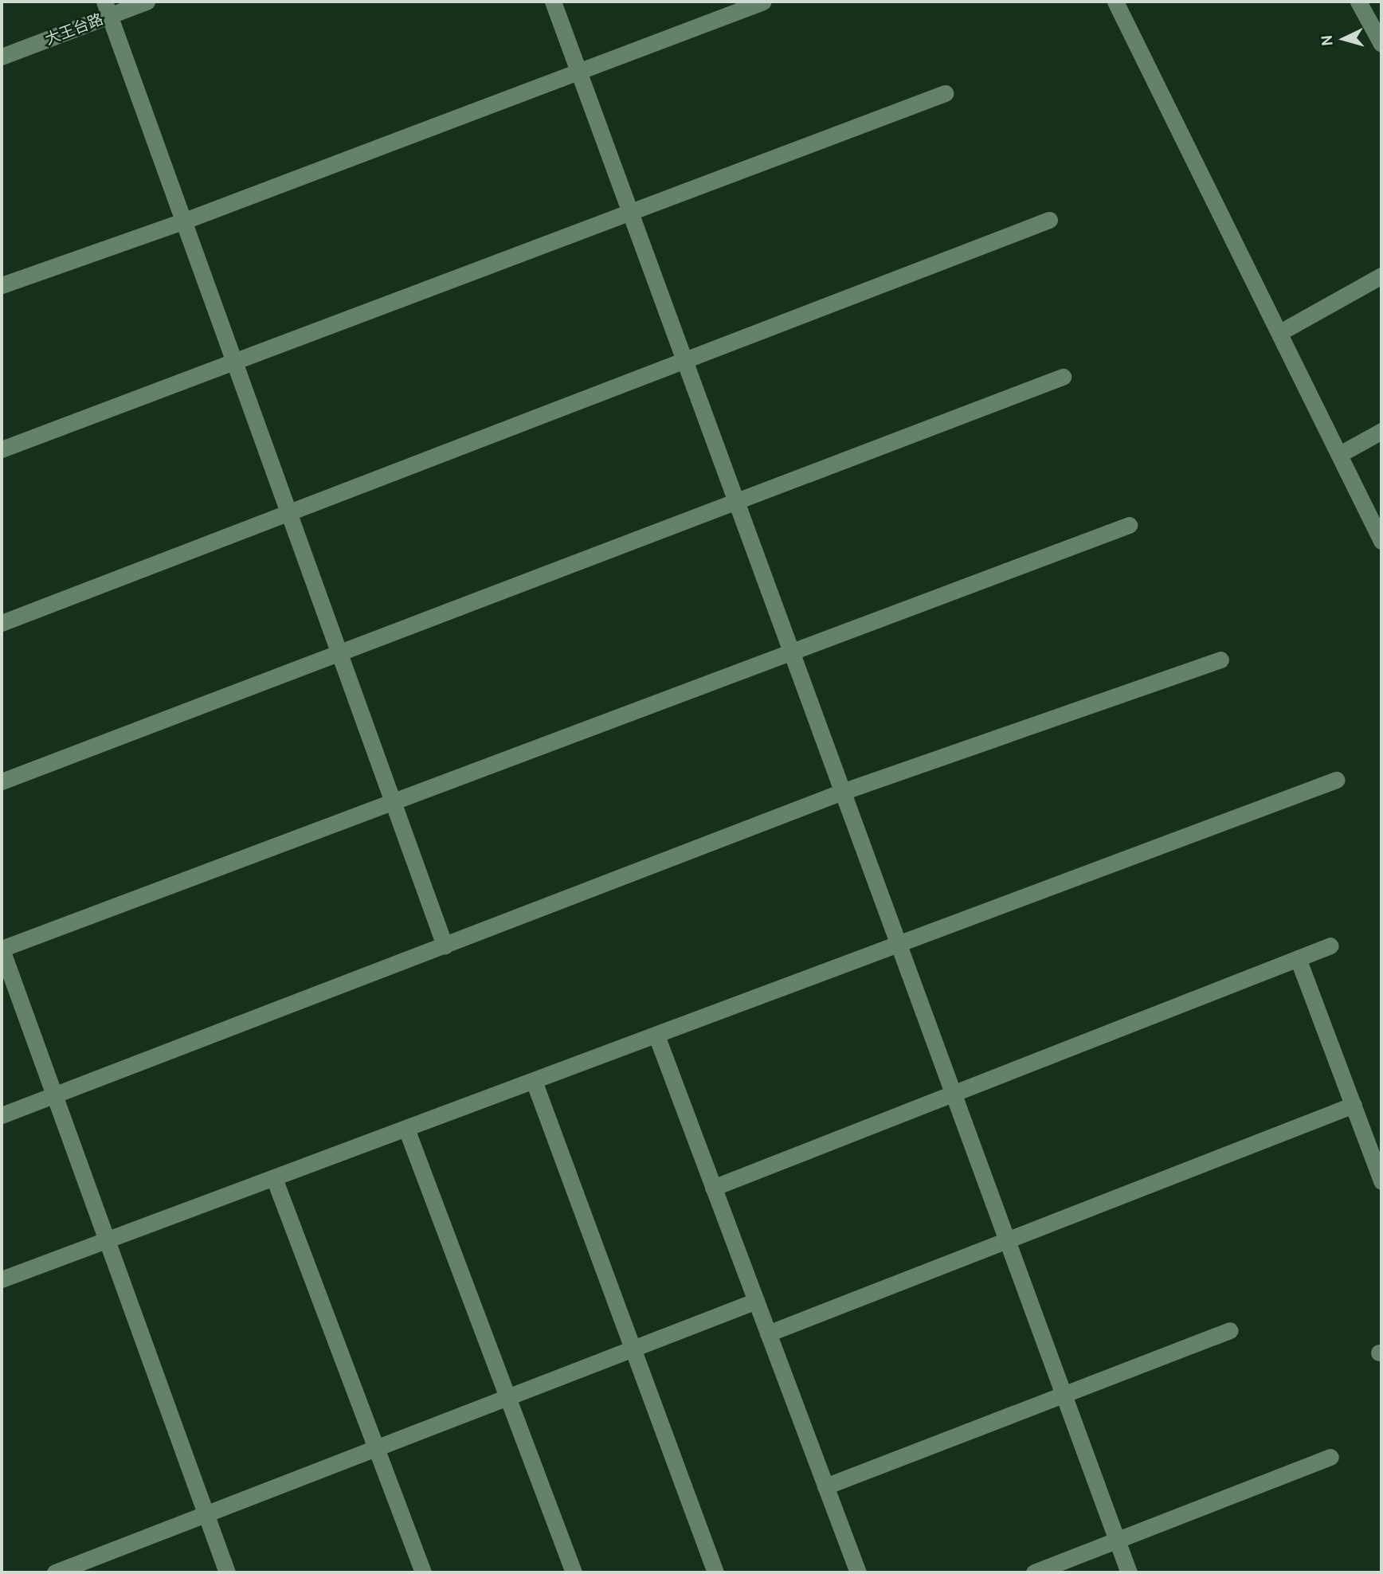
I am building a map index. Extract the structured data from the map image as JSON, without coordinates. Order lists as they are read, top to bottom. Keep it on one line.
{"streets":{"street":["大王台路"]},"north":"left"}
